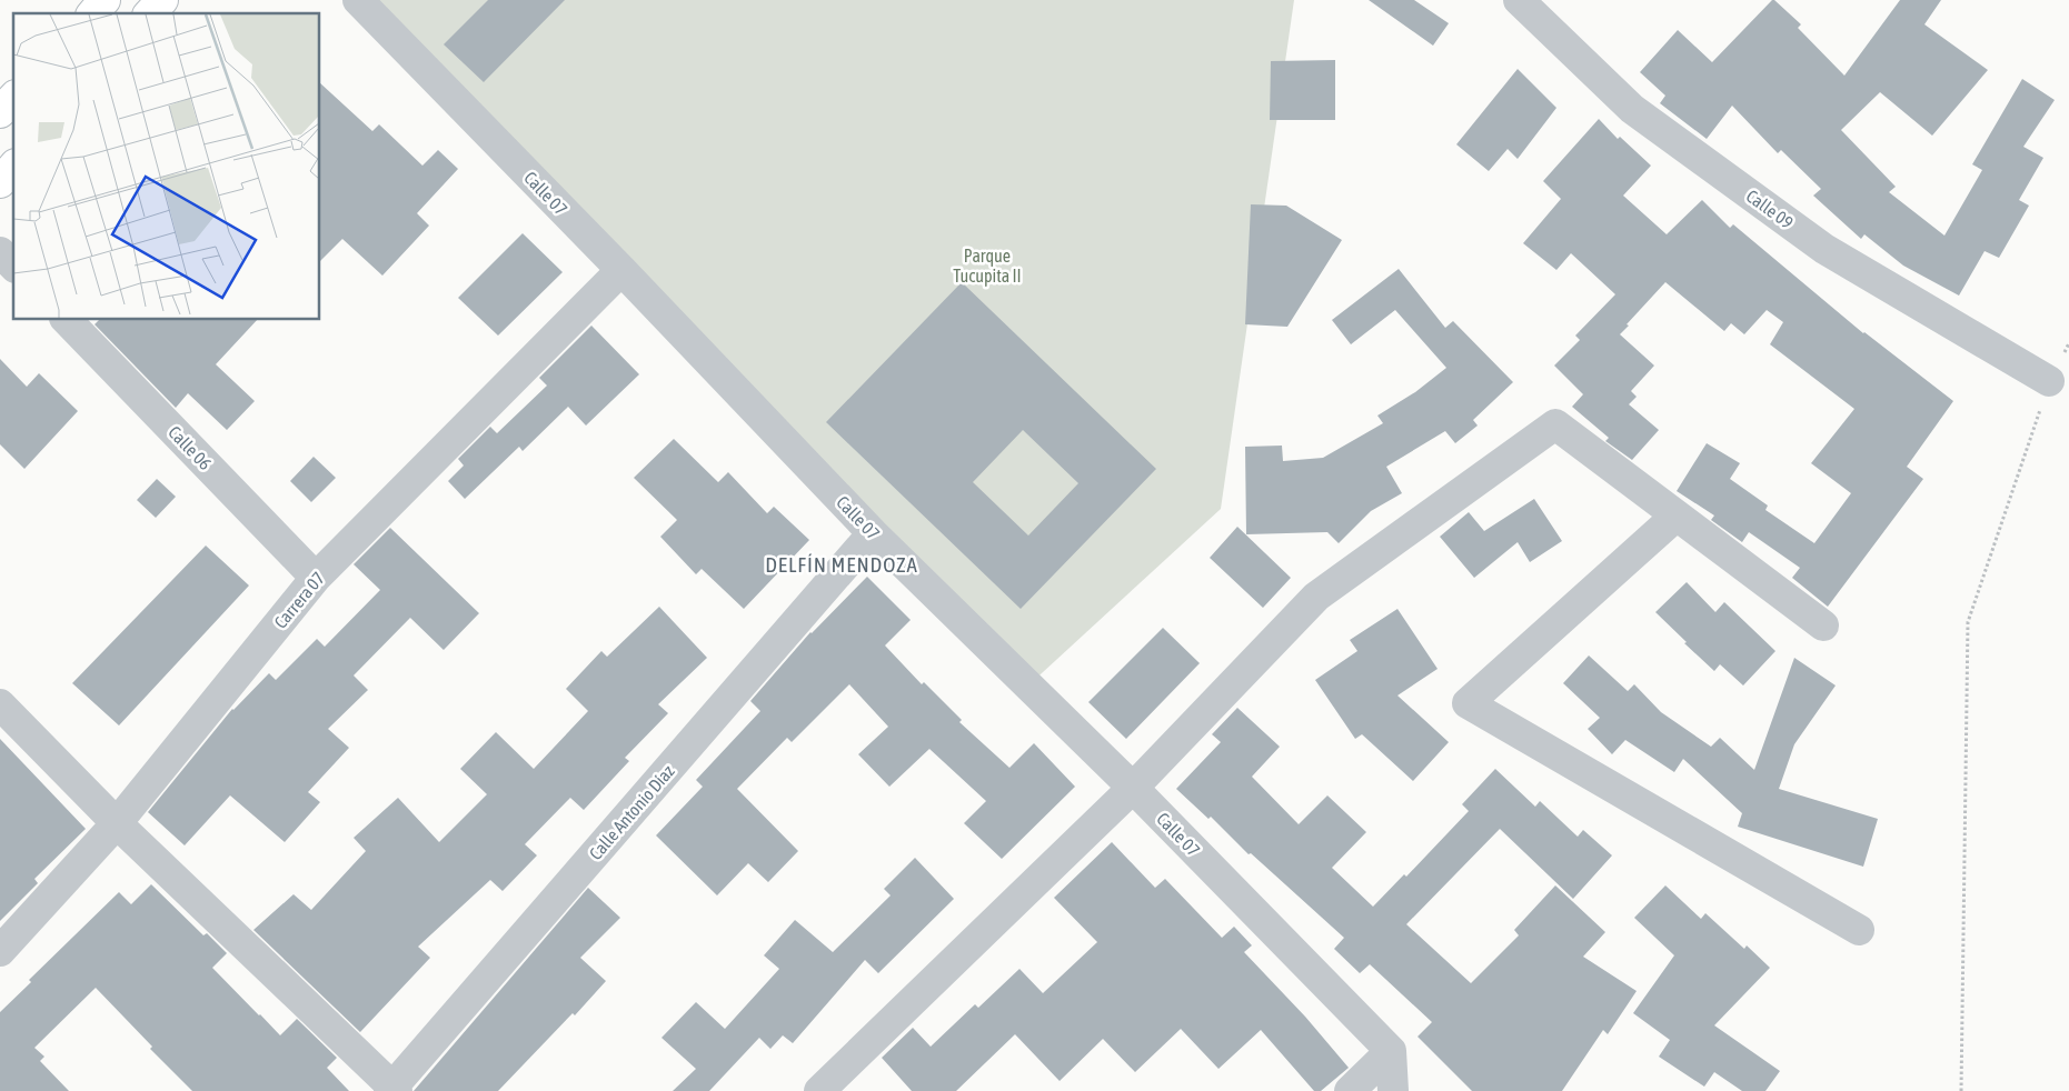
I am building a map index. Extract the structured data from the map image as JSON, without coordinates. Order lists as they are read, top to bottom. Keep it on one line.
{"streets":{"street":["Calle 07","Calle 09","Calle 06","Carrera 07","Calle Antonio Díaz"]},"crossings":[["Calle 07","Carrera 07"],["Calle 07","Calle Antonio Díaz"],["Calle 06","Carrera 07"]],"districts":["DELFÍN MENDOZA"],"parks":["Parque Tucupita II"]}
